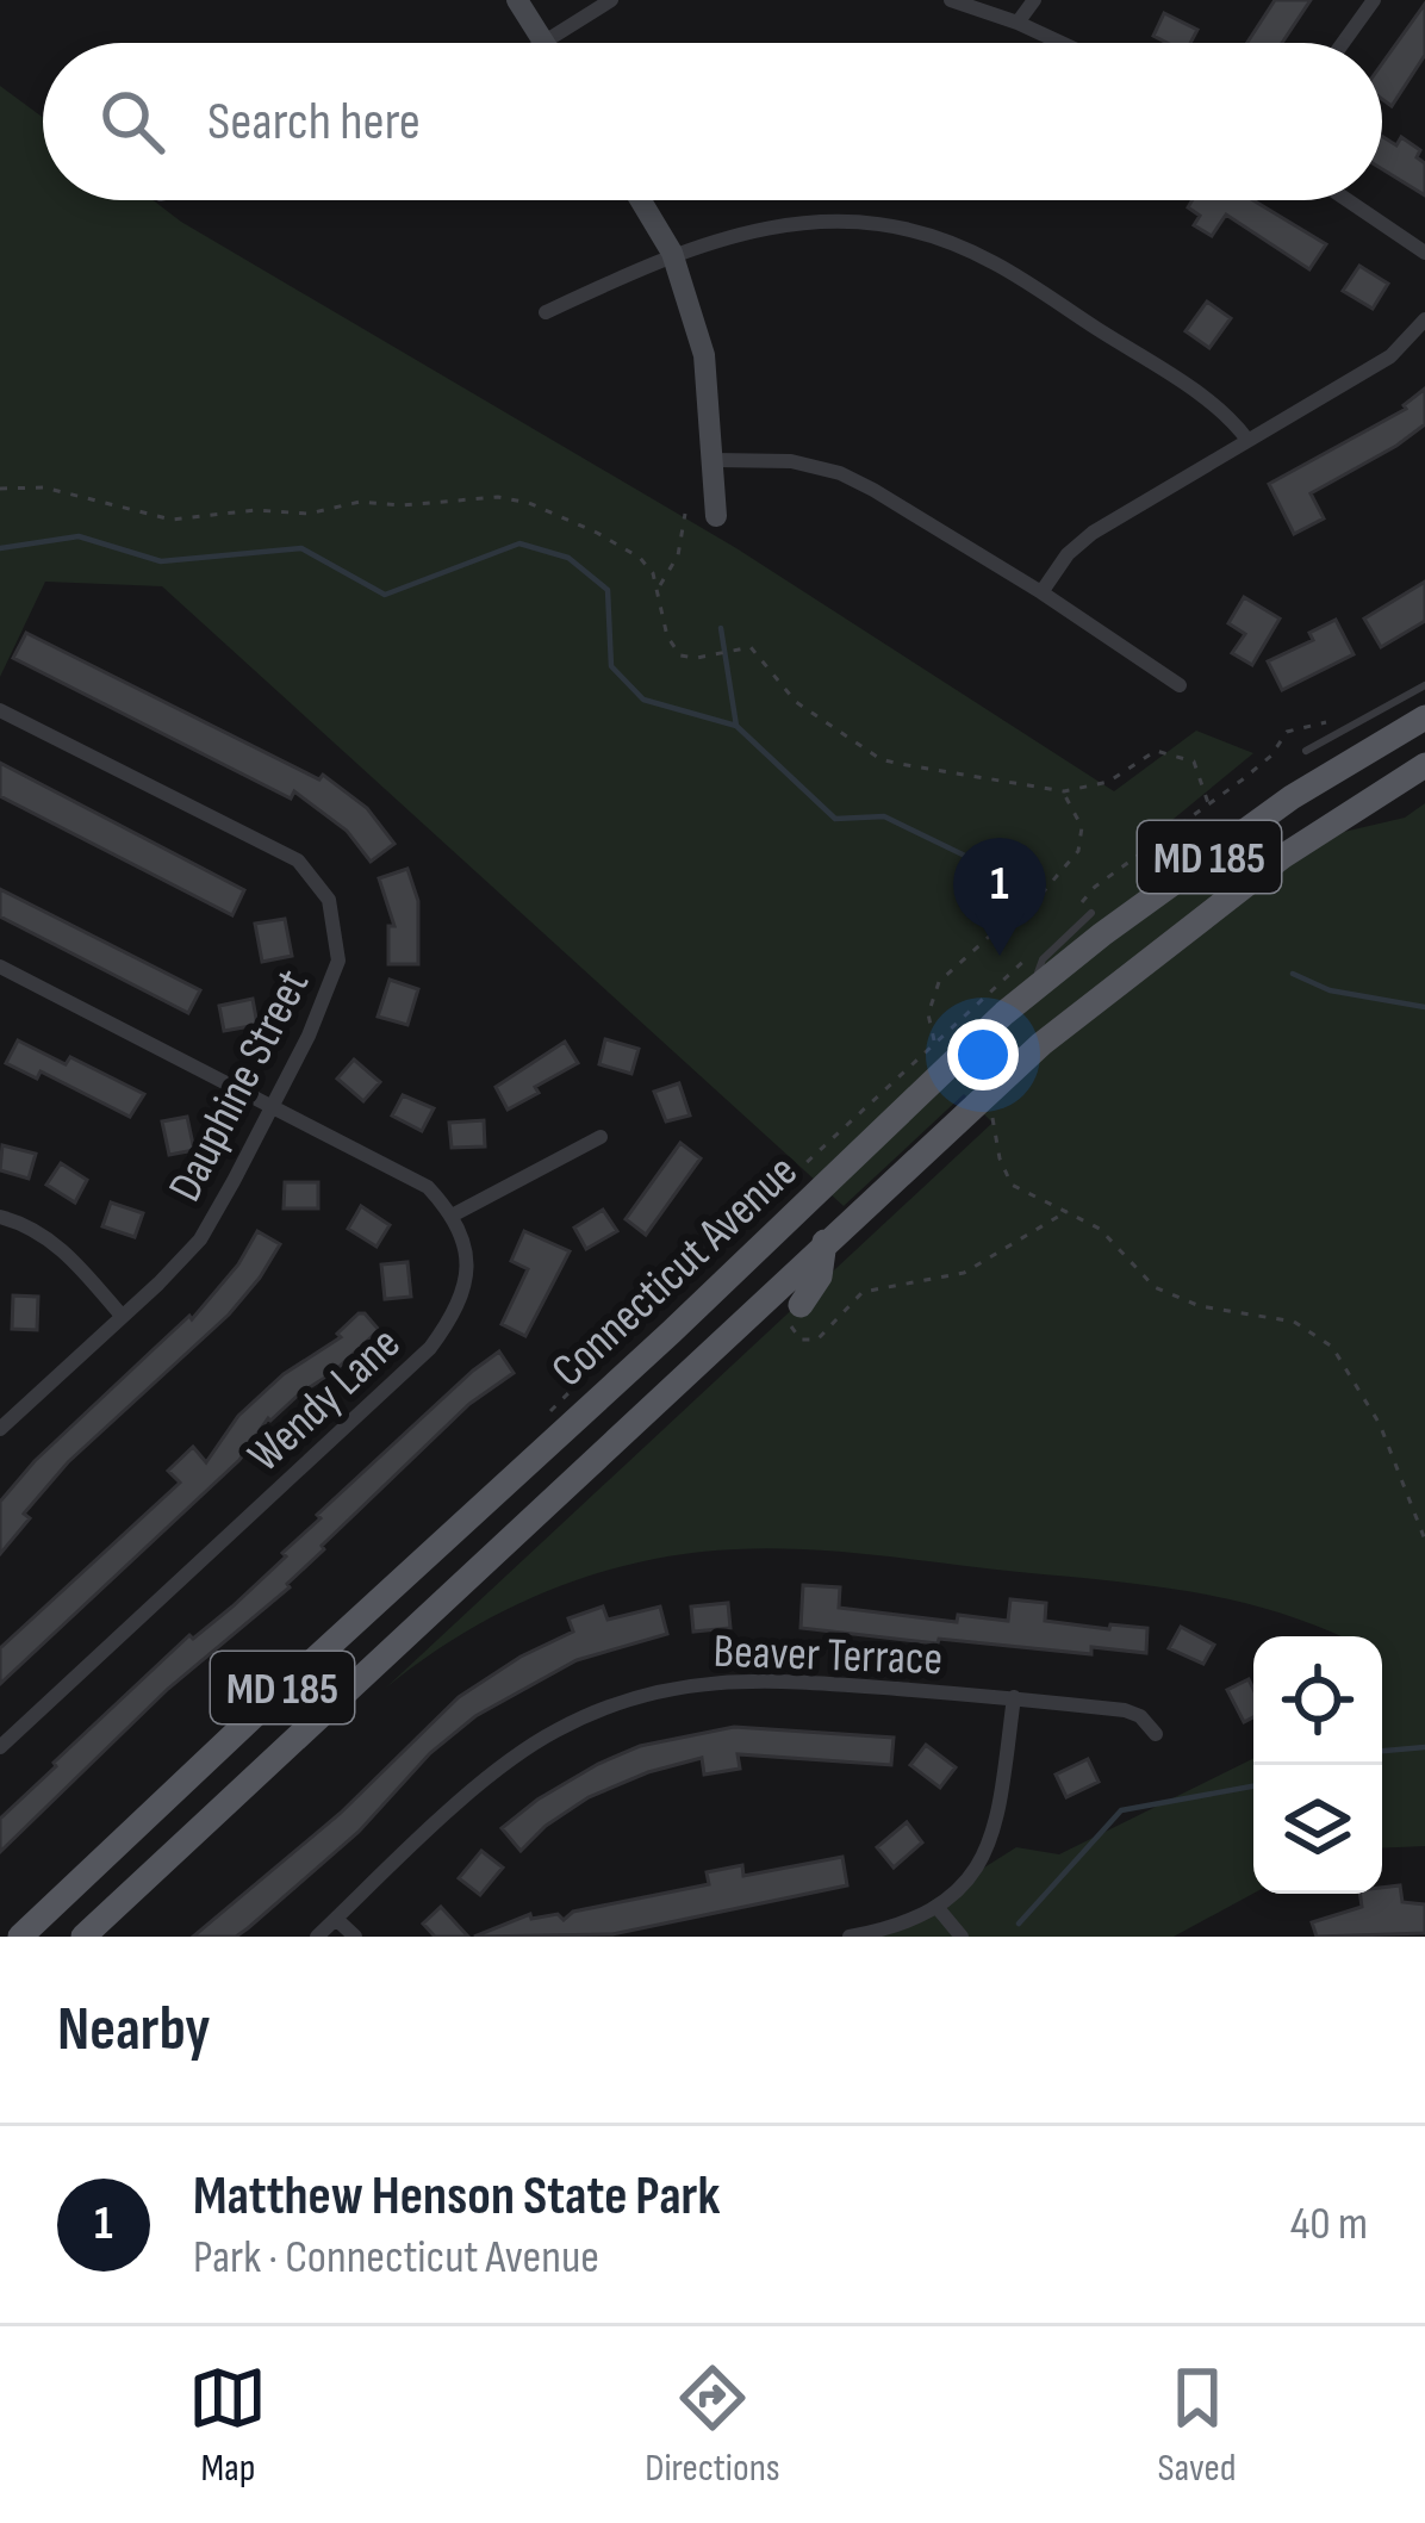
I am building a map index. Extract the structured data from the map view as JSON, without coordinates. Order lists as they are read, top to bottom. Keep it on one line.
{"streets":{"main road":["MD 185","Connecticut Avenue"],"street":["Dauphine Street","Wendy Lane","Beaver Terrace"]},"page":{"search":"Search here","pins":"1","heading":"Nearby","list":[{"mark":"1","name":"Matthew Henson State Park","note":"Park · Connecticut Avenue","value":"40 m"}],"nav":["Map","Directions","Saved"]}}
